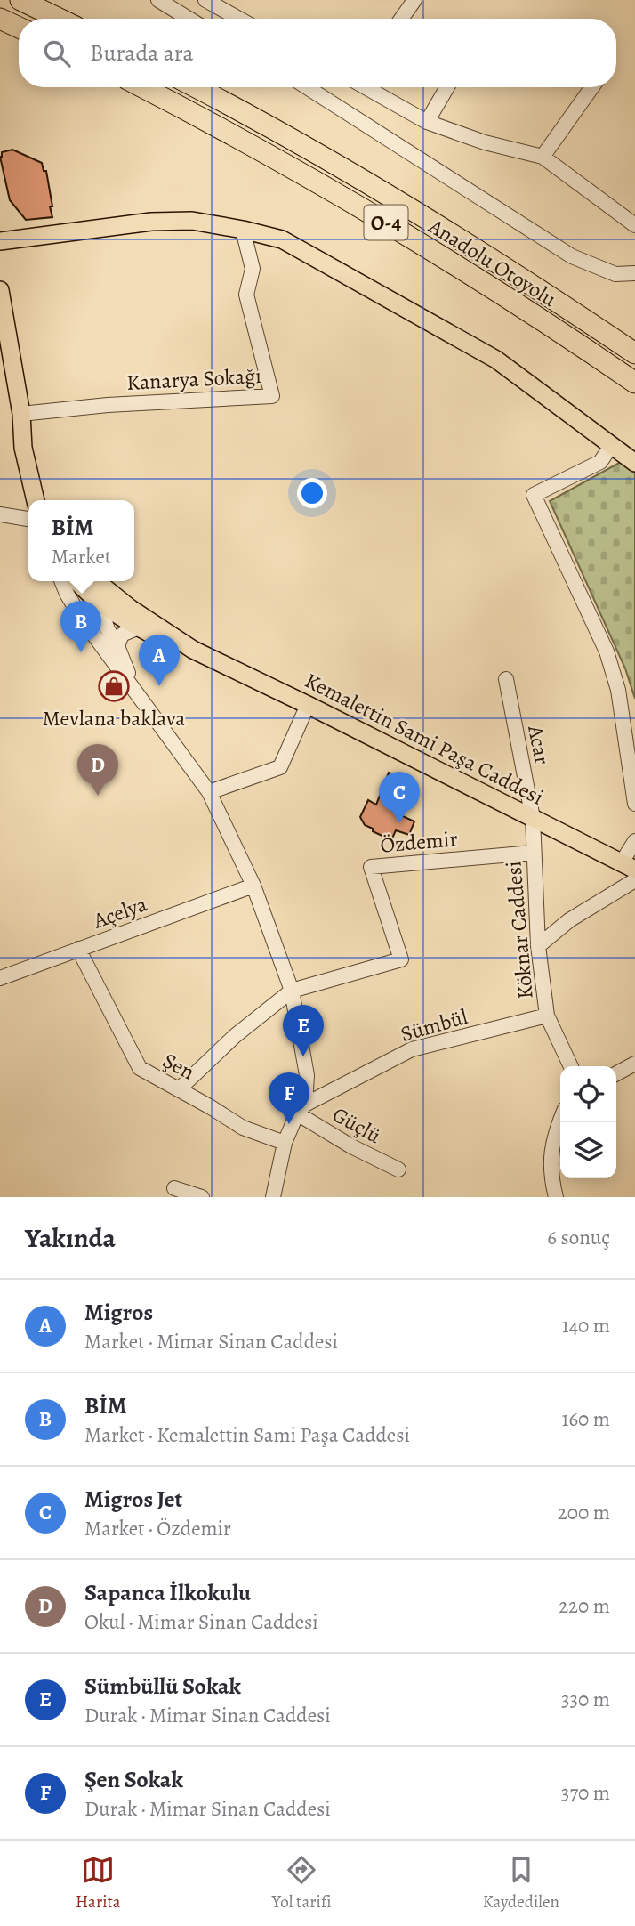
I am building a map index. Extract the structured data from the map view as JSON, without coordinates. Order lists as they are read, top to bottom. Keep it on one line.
{"streets":{"highway":["O-4","Anadolu Otoyolu"],"main road":["Kemalettin Sami Paşa Caddesi"],"street":["Kanarya Sokağı","Acar","Özdemir","Açelya","Köknar Caddesi","Sümbül","Şen","Güçlü"]},"crossings":[["Kemalettin Sami Paşa Caddesi","Acar"],["Kemalettin Sami Paşa Caddesi","Köknar Caddesi"],["Acar","Köknar Caddesi"],["Özdemir","Köknar Caddesi"],["Açelya","Şen"],["Köknar Caddesi","Sümbül"],["Sümbül","Güçlü"]],"places":{"shop":["Mevlana baklava"]},"page":{"search":"Burada ara","popup":["BİM","Market"],"pins":["B","A","D","C","E","F"],"heading":["Yakında","6 sonuç"],"list":[{"mark":"A","name":"Migros","note":"Market · Mimar Sinan Caddesi","value":"140 m"},{"mark":"B","name":"BİM","note":"Market · Kemalettin Sami Paşa Caddesi","value":"160 m"},{"mark":"C","name":"Migros Jet","note":"Market · Özdemir","value":"200 m"},{"mark":"D","name":"Sapanca İlkokulu","note":"Okul · Mimar Sinan Caddesi","value":"220 m"},{"mark":"E","name":"Sümbüllü Sokak","note":"Durak · Mimar Sinan Caddesi","value":"330 m"},{"mark":"F","name":"Şen Sokak","note":"Durak · Mimar Sinan Caddesi","value":"370 m"}],"nav":["Harita","Yol tarifi","Kaydedilen"]}}
